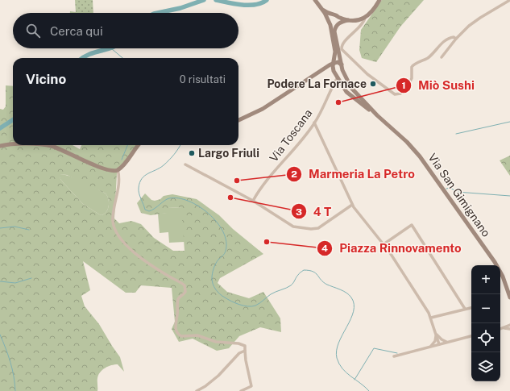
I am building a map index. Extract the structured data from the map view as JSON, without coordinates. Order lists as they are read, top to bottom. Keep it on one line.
{"streets":{"main road":["Via San Gimignano"],"street":["Via Toscana"]},"crossings":[["Via Toscana","Via San Gimignano"]],"places":["Podere La Fornace","Miò Sushi","Largo Friuli","Marmeria La Petro","4 T","Piazza Rinnovamento"],"page":{"search":"Cerca qui","heading":["Vicino","0 risultati"],"map_buttons":["+","−"]}}
